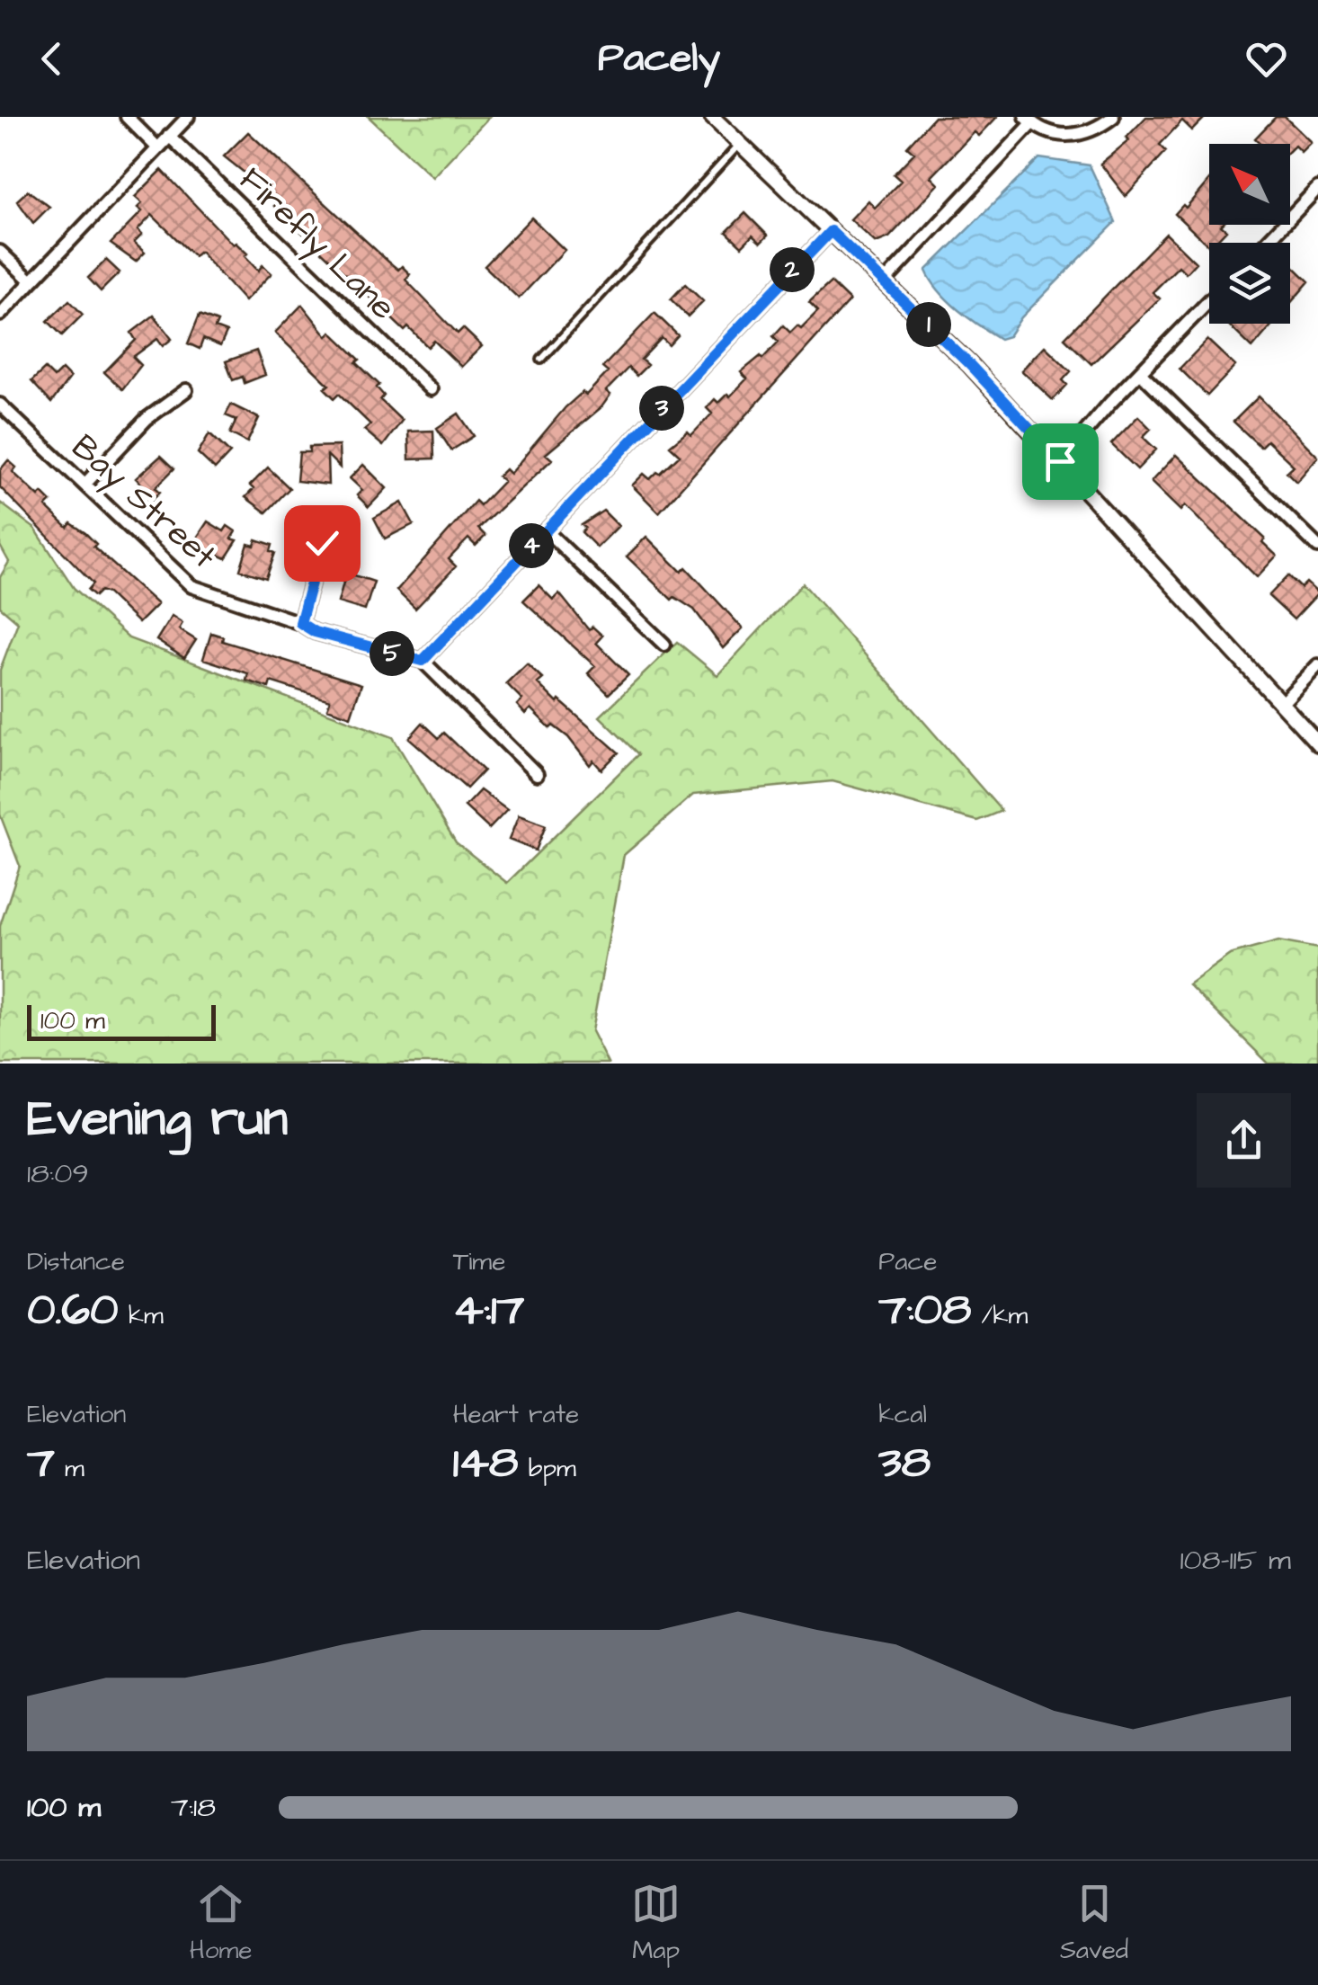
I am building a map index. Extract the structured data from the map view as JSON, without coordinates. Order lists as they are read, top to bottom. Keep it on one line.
{"streets":{"street":["Firefly Lane","Bay Street"]},"scale_bar":"100 m","north":"top left","page":{"header":"Pacely","pins":["2","1","3","4","5"],"scale":"100 m","heading":["Evening run","18:09"],"stats":[["Distance","0.60 km"],["Time","4:17"],["Pace","7:08 /km"],["Elevation","7 m"],["Heart rate","148 bpm"],["kcal","38"]],"chart":["Elevation","108–115 m"],"list":[{"name":"100 m","note":"7:18"}],"tabs":["Home","Map","Saved"]}}
